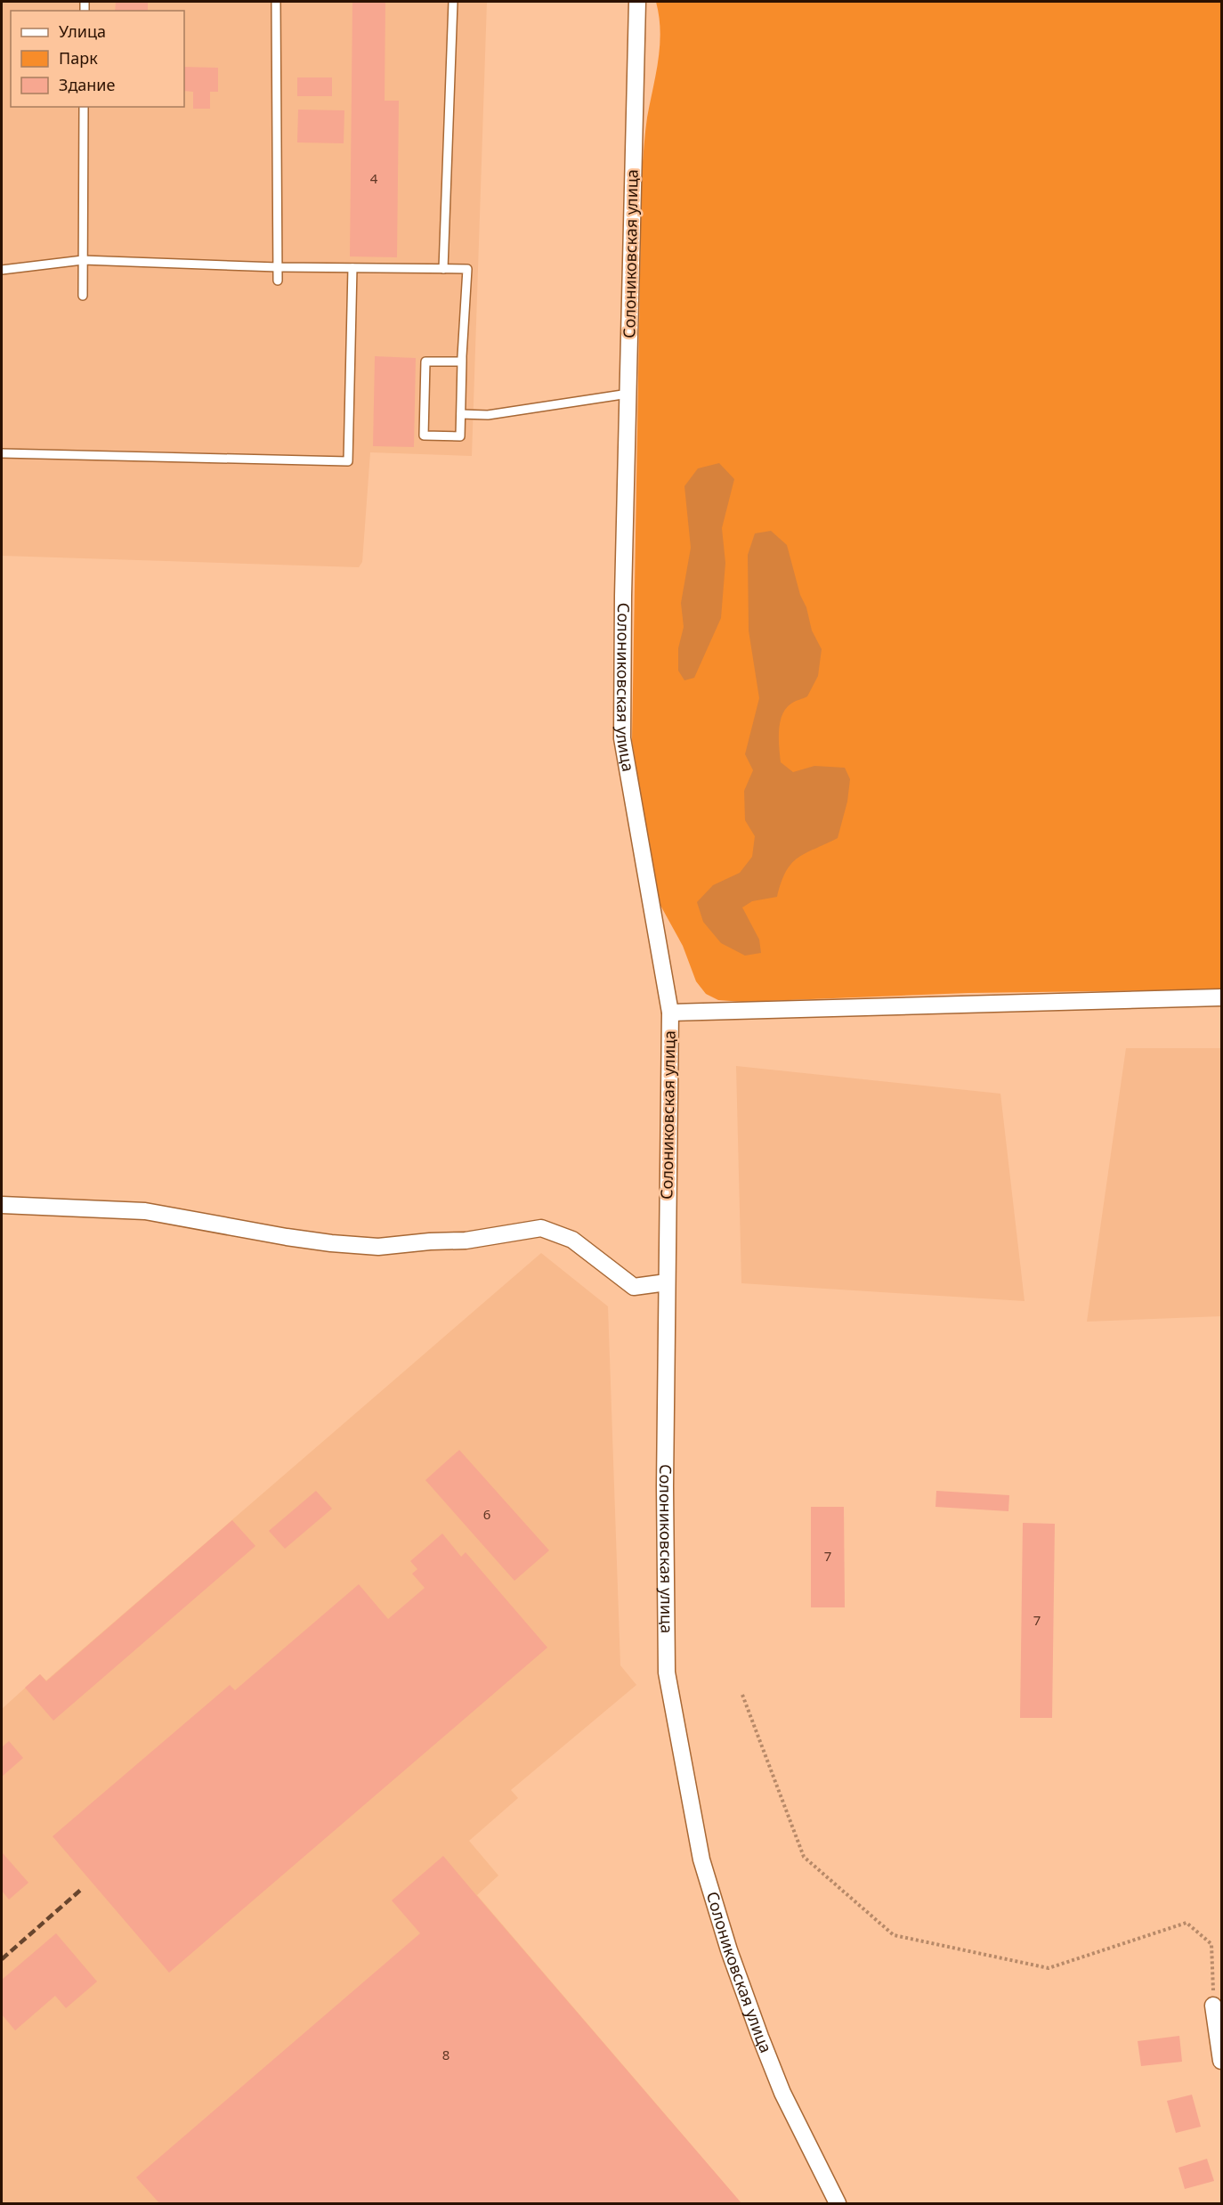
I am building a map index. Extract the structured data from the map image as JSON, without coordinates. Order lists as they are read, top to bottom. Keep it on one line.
{"streets":{"street":["Солониковская улица"]},"house_numbers":["4","6","7","7","8"],"legend":["Улица","Парк","Здание"]}
